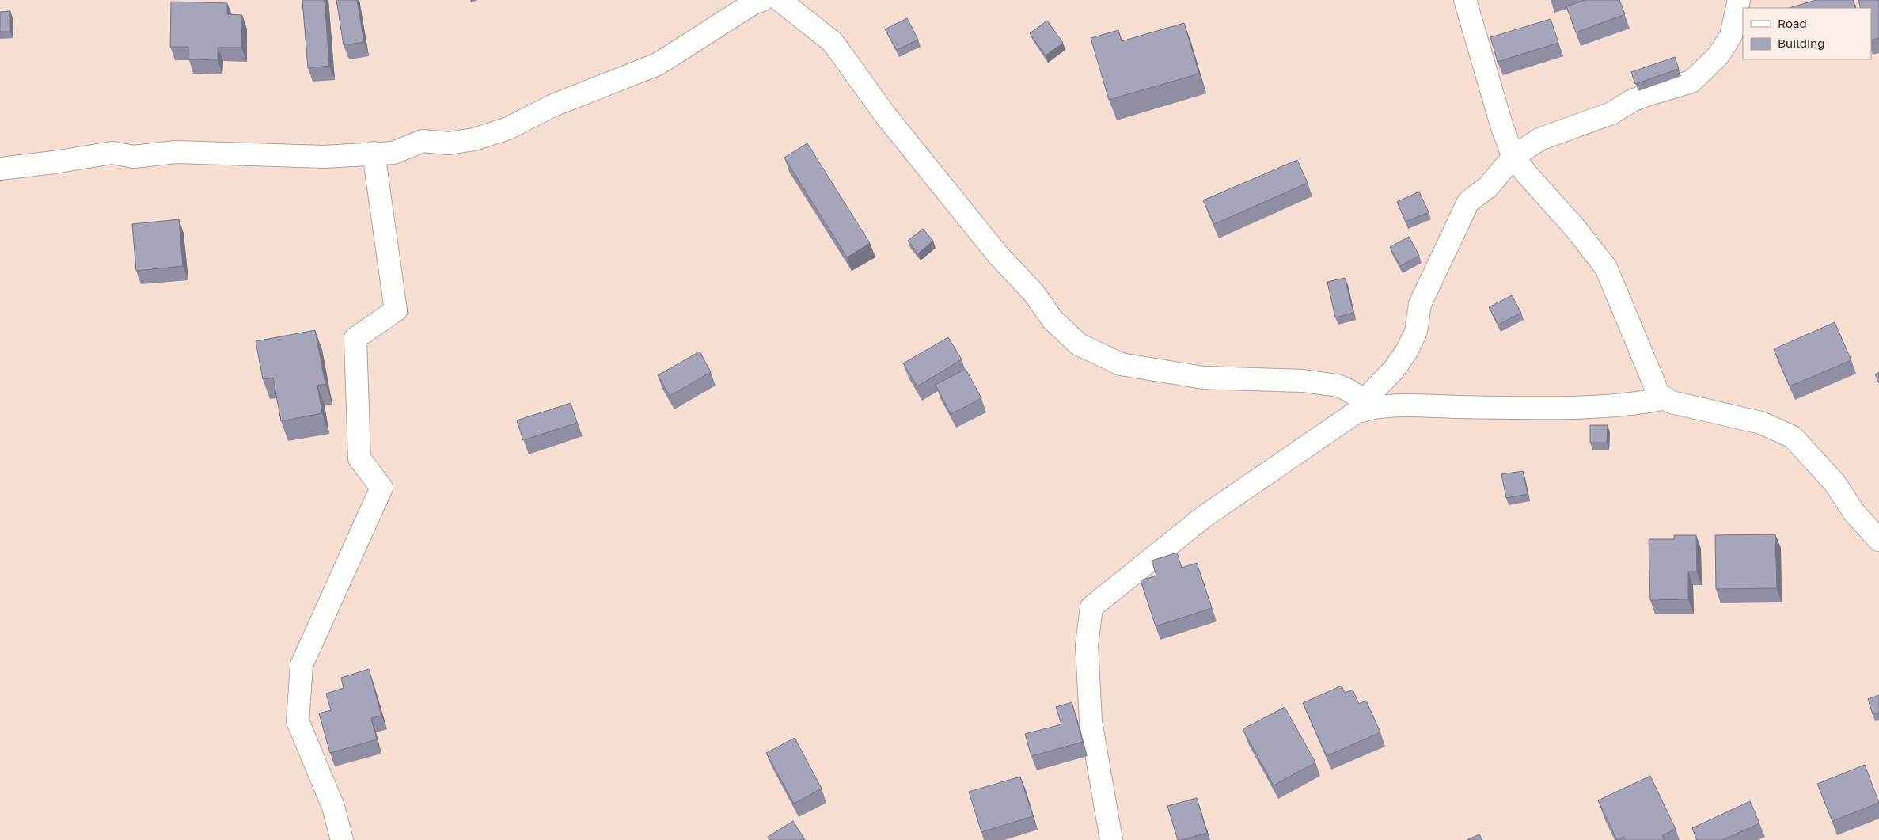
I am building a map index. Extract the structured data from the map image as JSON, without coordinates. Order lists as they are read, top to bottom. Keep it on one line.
{"legend":["Road","Building"]}
